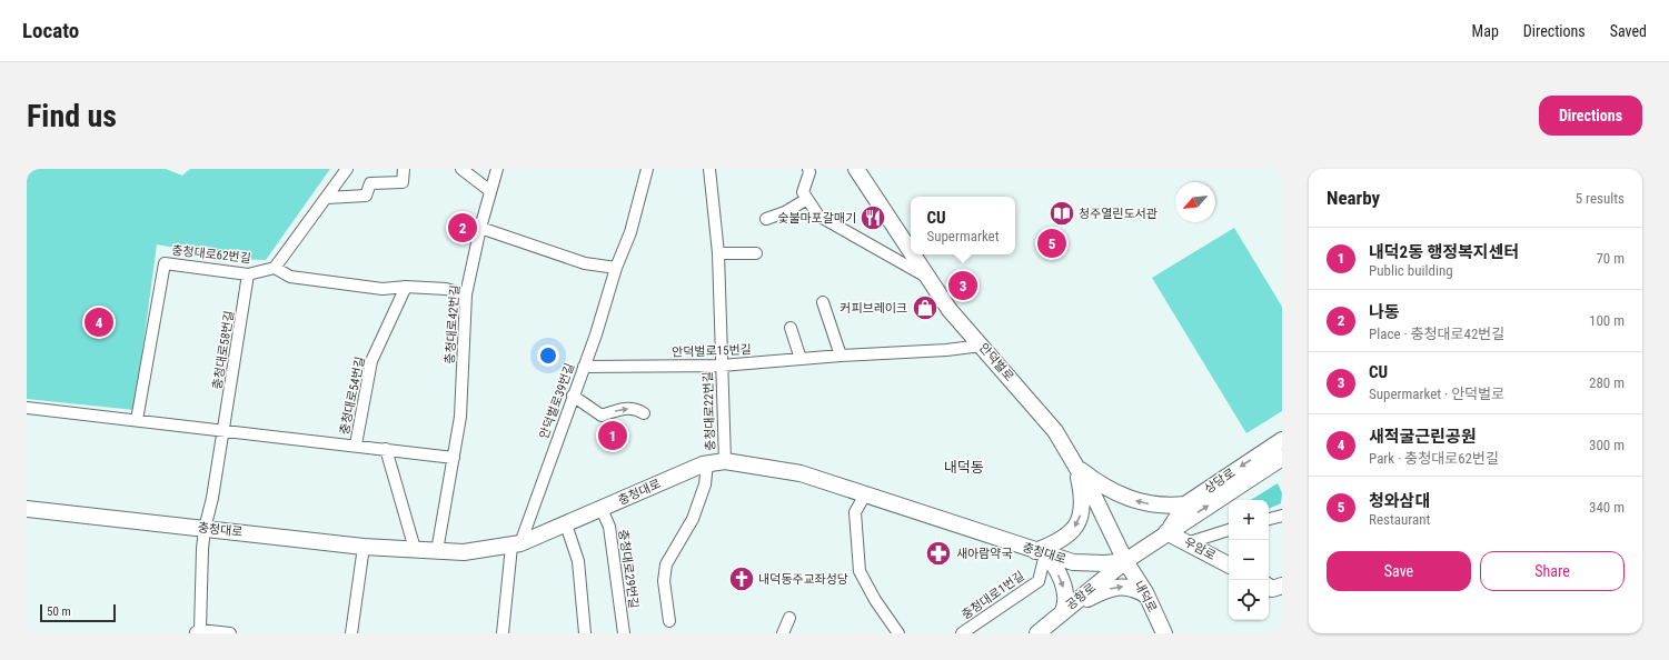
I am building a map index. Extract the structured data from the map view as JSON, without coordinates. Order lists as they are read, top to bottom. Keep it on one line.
{"streets":{"street":["충청대로62번길","충청대로42번길","충청대로58번길","안덕벌로15번길","안덕벌로","충청대로54번길","안덕벌로39번길","충청대로22번길","상당로","충청대로","우암로","충청대로29번길","충청대로1번길","공항로","내덕로"]},"crossings":[["충청대로62번길","충청대로58번길"],["충청대로42번길","충청대로"],["충청대로58번길","충청대로54번길"],["충청대로58번길","충청대로"],["안덕벌로15번길","안덕벌로"],["안덕벌로15번길","안덕벌로39번길"],["안덕벌로15번길","충청대로22번길"],["안덕벌로","상당로"],["안덕벌로","충청대로"],["안덕벌로","공항로"],["안덕벌로","내덕로"],["안덕벌로39번길","충청대로"],["충청대로22번길","충청대로"],["상당로","충청대로"],["상당로","우암로"],["상당로","공항로"],["상당로","내덕로"],["충청대로","충청대로29번길"],["충청대로","충청대로1번길"],["충청대로","공항로"],["충청대로","내덕로"],["공항로","내덕로"]],"districts":["내덕동"],"places":{"library":["청주열린도서관"],"restaurant":["숯불마포갈매기"],"shop":["커피브레이크"],"pharmacy":["새아람약국"],"church":["내덕동주교좌성당"]},"scale_bar":"50 m","north":"bottom left","page":{"header":"Locato","nav":["Map","Directions","Saved"],"buttons":["Directions",["Save","Share"]],"title":"Find us","heading":["Nearby","5 results"],"popup":["CU","Supermarket"],"pins":["2","5","3","4","1"],"list":[{"mark":"1","name":"내덕2동 행정복지센터","note":"Public building","value":"70 m"},{"mark":"2","name":"나동","note":"Place · 충청대로42번길","value":"100 m"},{"mark":"3","name":"CU","note":"Supermarket · 안덕벌로","value":"280 m"},{"mark":"4","name":"새적굴근린공원","note":"Park · 충청대로62번길","value":"300 m"},{"mark":"5","name":"청와삼대","note":"Restaurant","value":"340 m"}],"map_buttons":["+","−"],"scale":"50 m"}}
